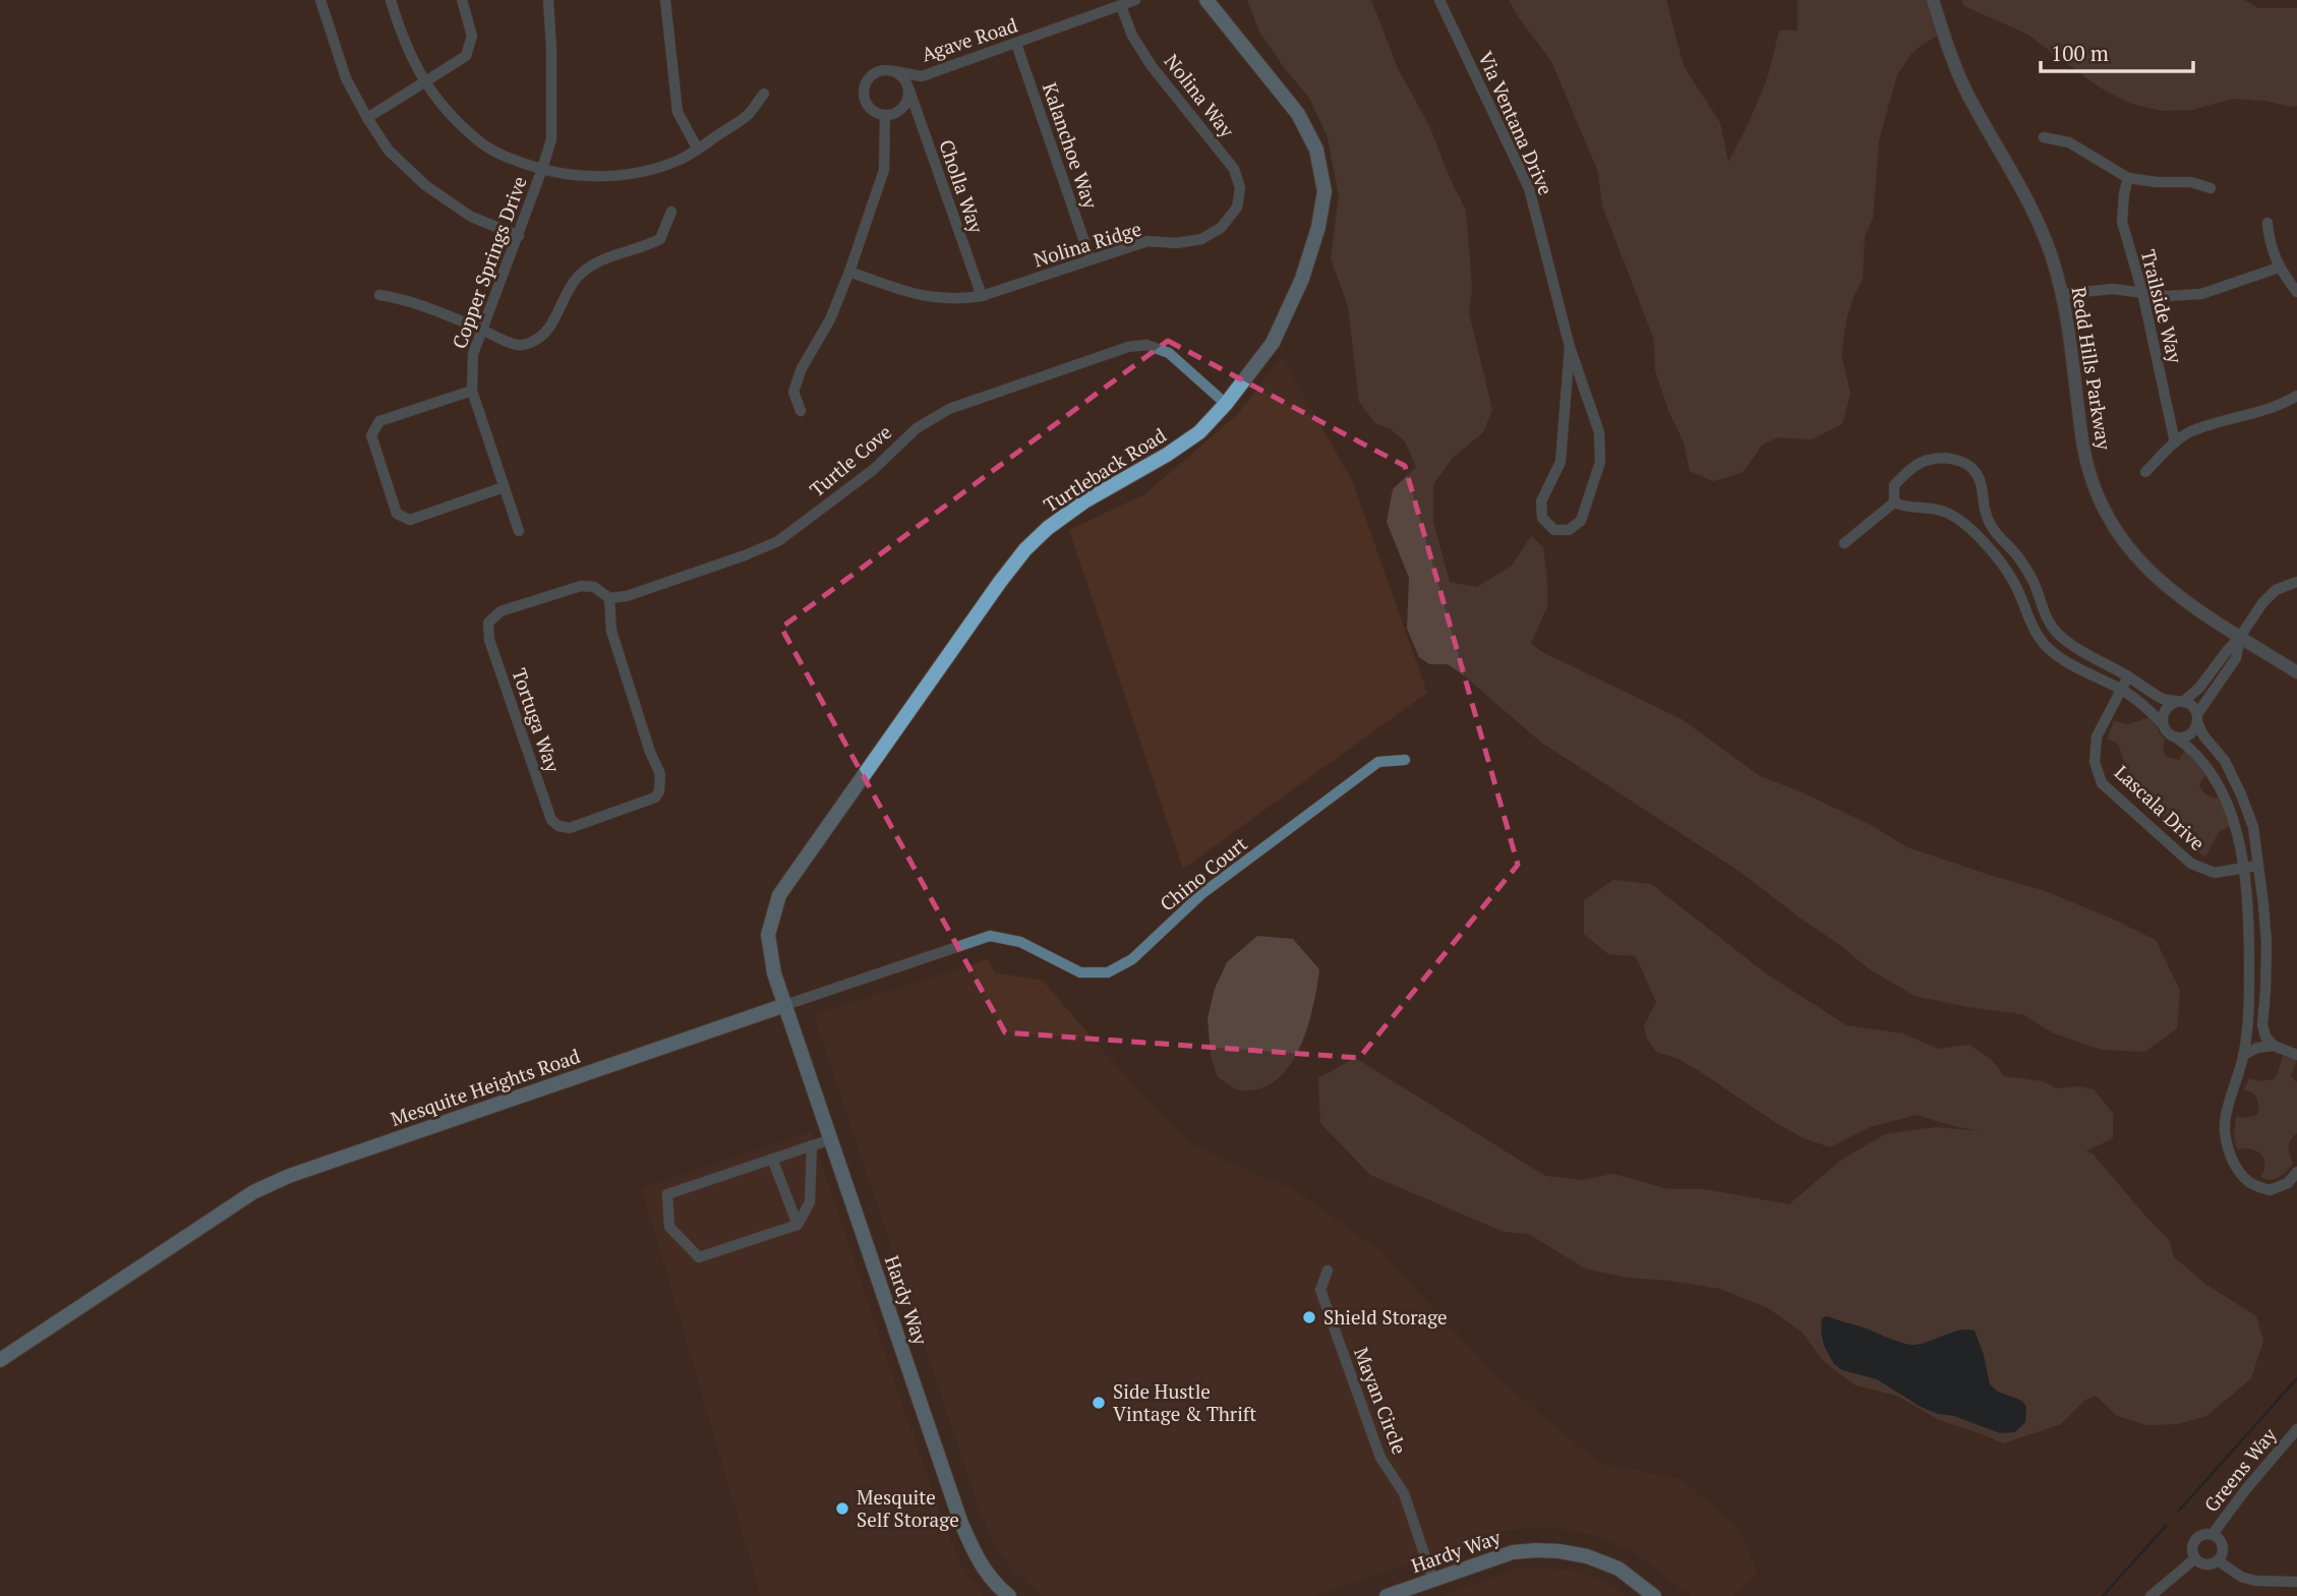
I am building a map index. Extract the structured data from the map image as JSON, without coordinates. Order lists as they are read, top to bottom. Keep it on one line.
{"streets":{"main road":["Turtleback Road","Mesquite Heights Road","Hardy Way"],"street":["Agave Road","Nolina Way","Via Ventana Drive","Kalanchoe Way","Cholla Way","Nolina Ridge","Copper Springs Drive","Trailside Way","Redd Hills Parkway","Turtle Cove","Tortuga Way","Lascala Drive","Chino Court","Mayan Circle","Greens Way"]},"crossings":[["Agave Road","Nolina Way"],["Agave Road","Kalanchoe Way"],["Agave Road","Cholla Way"],["Nolina Way","Nolina Ridge"],["Kalanchoe Way","Nolina Ridge"],["Cholla Way","Nolina Ridge"],["Turtle Cove","Turtleback Road"],["Turtle Cove","Tortuga Way"],["Turtleback Road","Mesquite Heights Road"],["Turtleback Road","Hardy Way"],["Chino Court","Mesquite Heights Road"],["Mesquite Heights Road","Hardy Way"],["Hardy Way","Mayan Circle"]],"places":["Shield Storage","Side Hustle Vintage & Thrift","Mesquite Self Storage"],"scale_bar":"100 m"}
